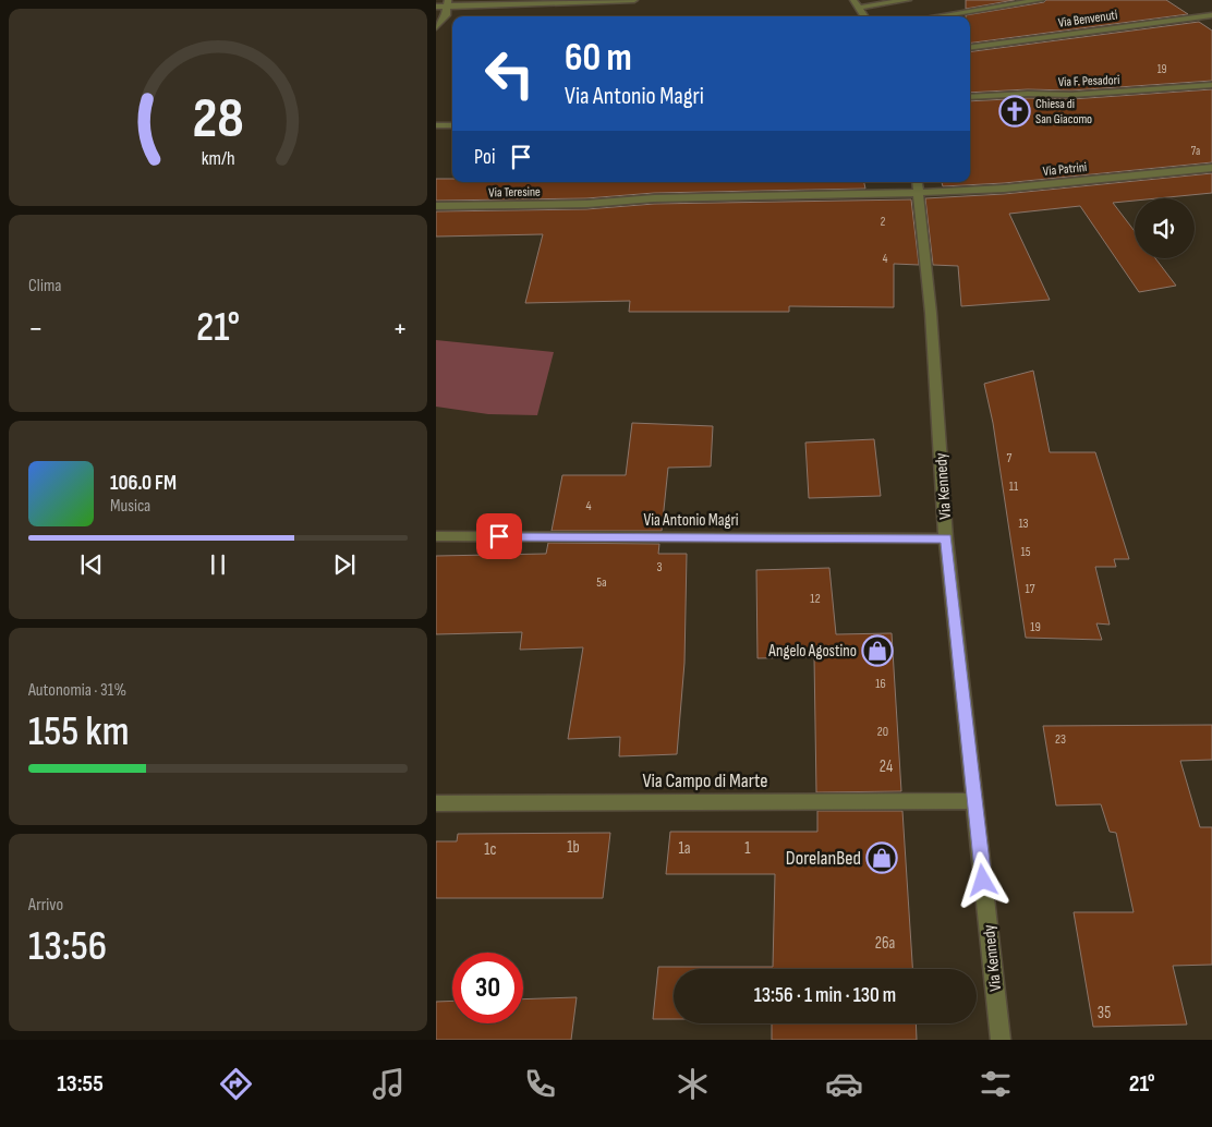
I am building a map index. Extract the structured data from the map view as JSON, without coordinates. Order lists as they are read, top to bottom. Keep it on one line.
{"streets":{"street":["Via Benvenuti","Via F. Pesadori","Via Patrini","Via Teresine","Via Kennedy","Via Antonio Magri","Via Campo di Marte"]},"crossings":[["Via Patrini","Via Teresine"],["Via Patrini","Via Kennedy"],["Via Teresine","Via Kennedy"],["Via Kennedy","Via Antonio Magri"],["Via Kennedy","Via Campo di Marte"]],"places":{"church":["Chiesa di San Giacomo"],"shop":["Angelo Agostino","DorelanBed"]},"house_numbers":["19","7a","2","4","7","11","4","13","15","3","5a","17","12","19","16","20","23","24","1b","1a","1","1c","26a","35"],"page":{"turn":["60 m","Via Antonio Magri"],"then":"Poi","tile":["Clima",["Autonomia · 31%","155 km"],["Arrivo","13:56"]],"heat":["−","21°","+"],"song":["106.0 FM","Musica"],"limit":"30","trip":"13:56 · 1 min · 130 m","tabs":["13:55","21°"],"gauge":["28","km/h"]}}
